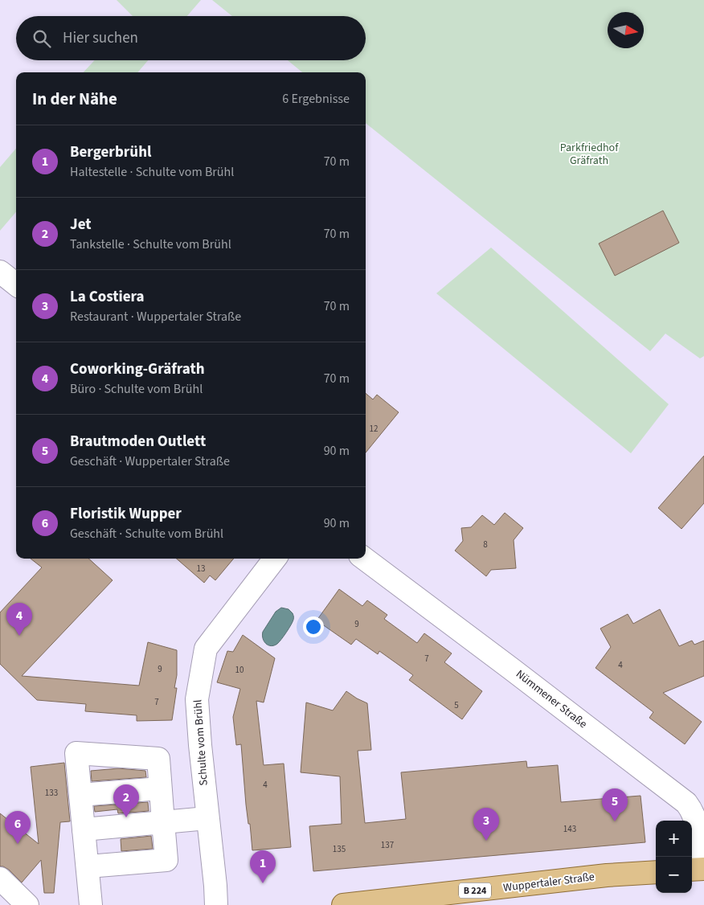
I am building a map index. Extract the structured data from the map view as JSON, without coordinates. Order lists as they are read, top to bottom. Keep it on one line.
{"streets":{"main road":["Wuppertaler Straße","B 224"],"street":["Nümmener Straße","Schulte vom Brühl"]},"parks":["Parkfriedhof Gräfrath"],"house_numbers":["12","8","13","9","7","4","9","10","7","5","4","133","143","137","135"],"north":"right","page":{"search":"Hier suchen","heading":["In der Nähe","6 Ergebnisse"],"list":[{"mark":"1","name":"Bergerbrühl","note":"Haltestelle · Schulte vom Brühl","value":"70 m"},{"mark":"2","name":"Jet","note":"Tankstelle · Schulte vom Brühl","value":"70 m"},{"mark":"3","name":"La Costiera","note":"Restaurant · Wuppertaler Straße","value":"70 m"},{"mark":"4","name":"Coworking-Gräfrath","note":"Büro · Schulte vom Brühl","value":"70 m"},{"mark":"5","name":"Brautmoden Outlett","note":"Geschäft · Wuppertaler Straße","value":"90 m"},{"mark":"6","name":"Floristik Wupper","note":"Geschäft · Schulte vom Brühl","value":"90 m"}],"pins":["4","2","5","3","6","1"],"map_buttons":["+","−"]}}
